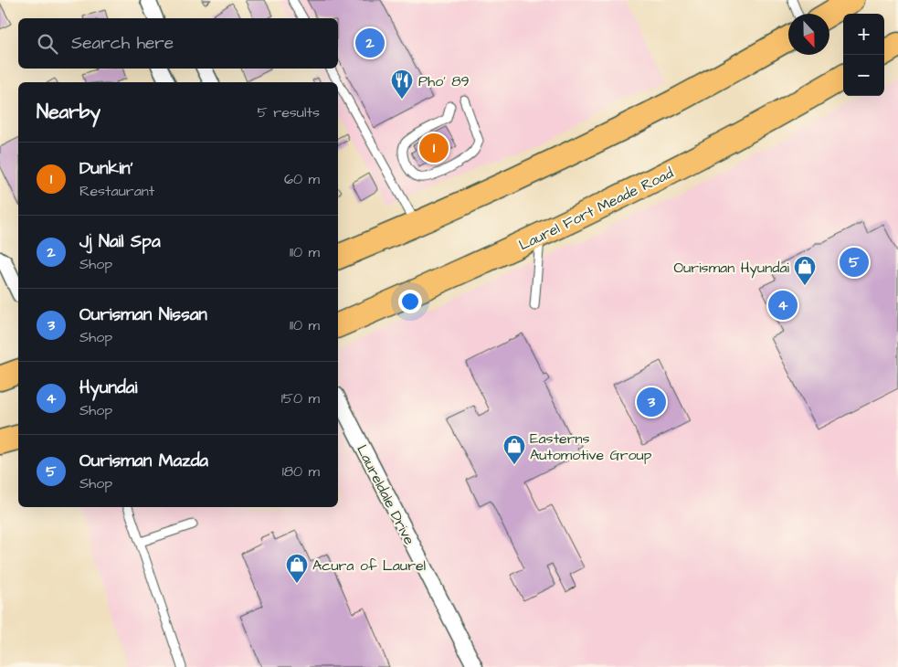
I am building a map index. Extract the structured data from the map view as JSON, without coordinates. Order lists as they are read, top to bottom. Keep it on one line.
{"streets":{"main road":["Laurel Fort Meade Road"],"street":["Laureldale Drive"]},"places":{"restaurant":["Pho' 89"],"shop":["Ourisman Hyundai","Easterns Automotive Group","Acura of Laurel"]},"north":"bottom","page":{"map_buttons":["+","−"],"search":"Search here","pins":["2","1","5","4","3"],"heading":["Nearby","5 results"],"list":[{"mark":"1","name":"Dunkin'","note":"Restaurant","value":"60 m"},{"mark":"2","name":"Jj Nail Spa","note":"Shop","value":"110 m"},{"mark":"3","name":"Ourisman Nissan","note":"Shop","value":"110 m"},{"mark":"4","name":"Hyundai","note":"Shop","value":"150 m"},{"mark":"5","name":"Ourisman Mazda","note":"Shop","value":"180 m"}]}}
